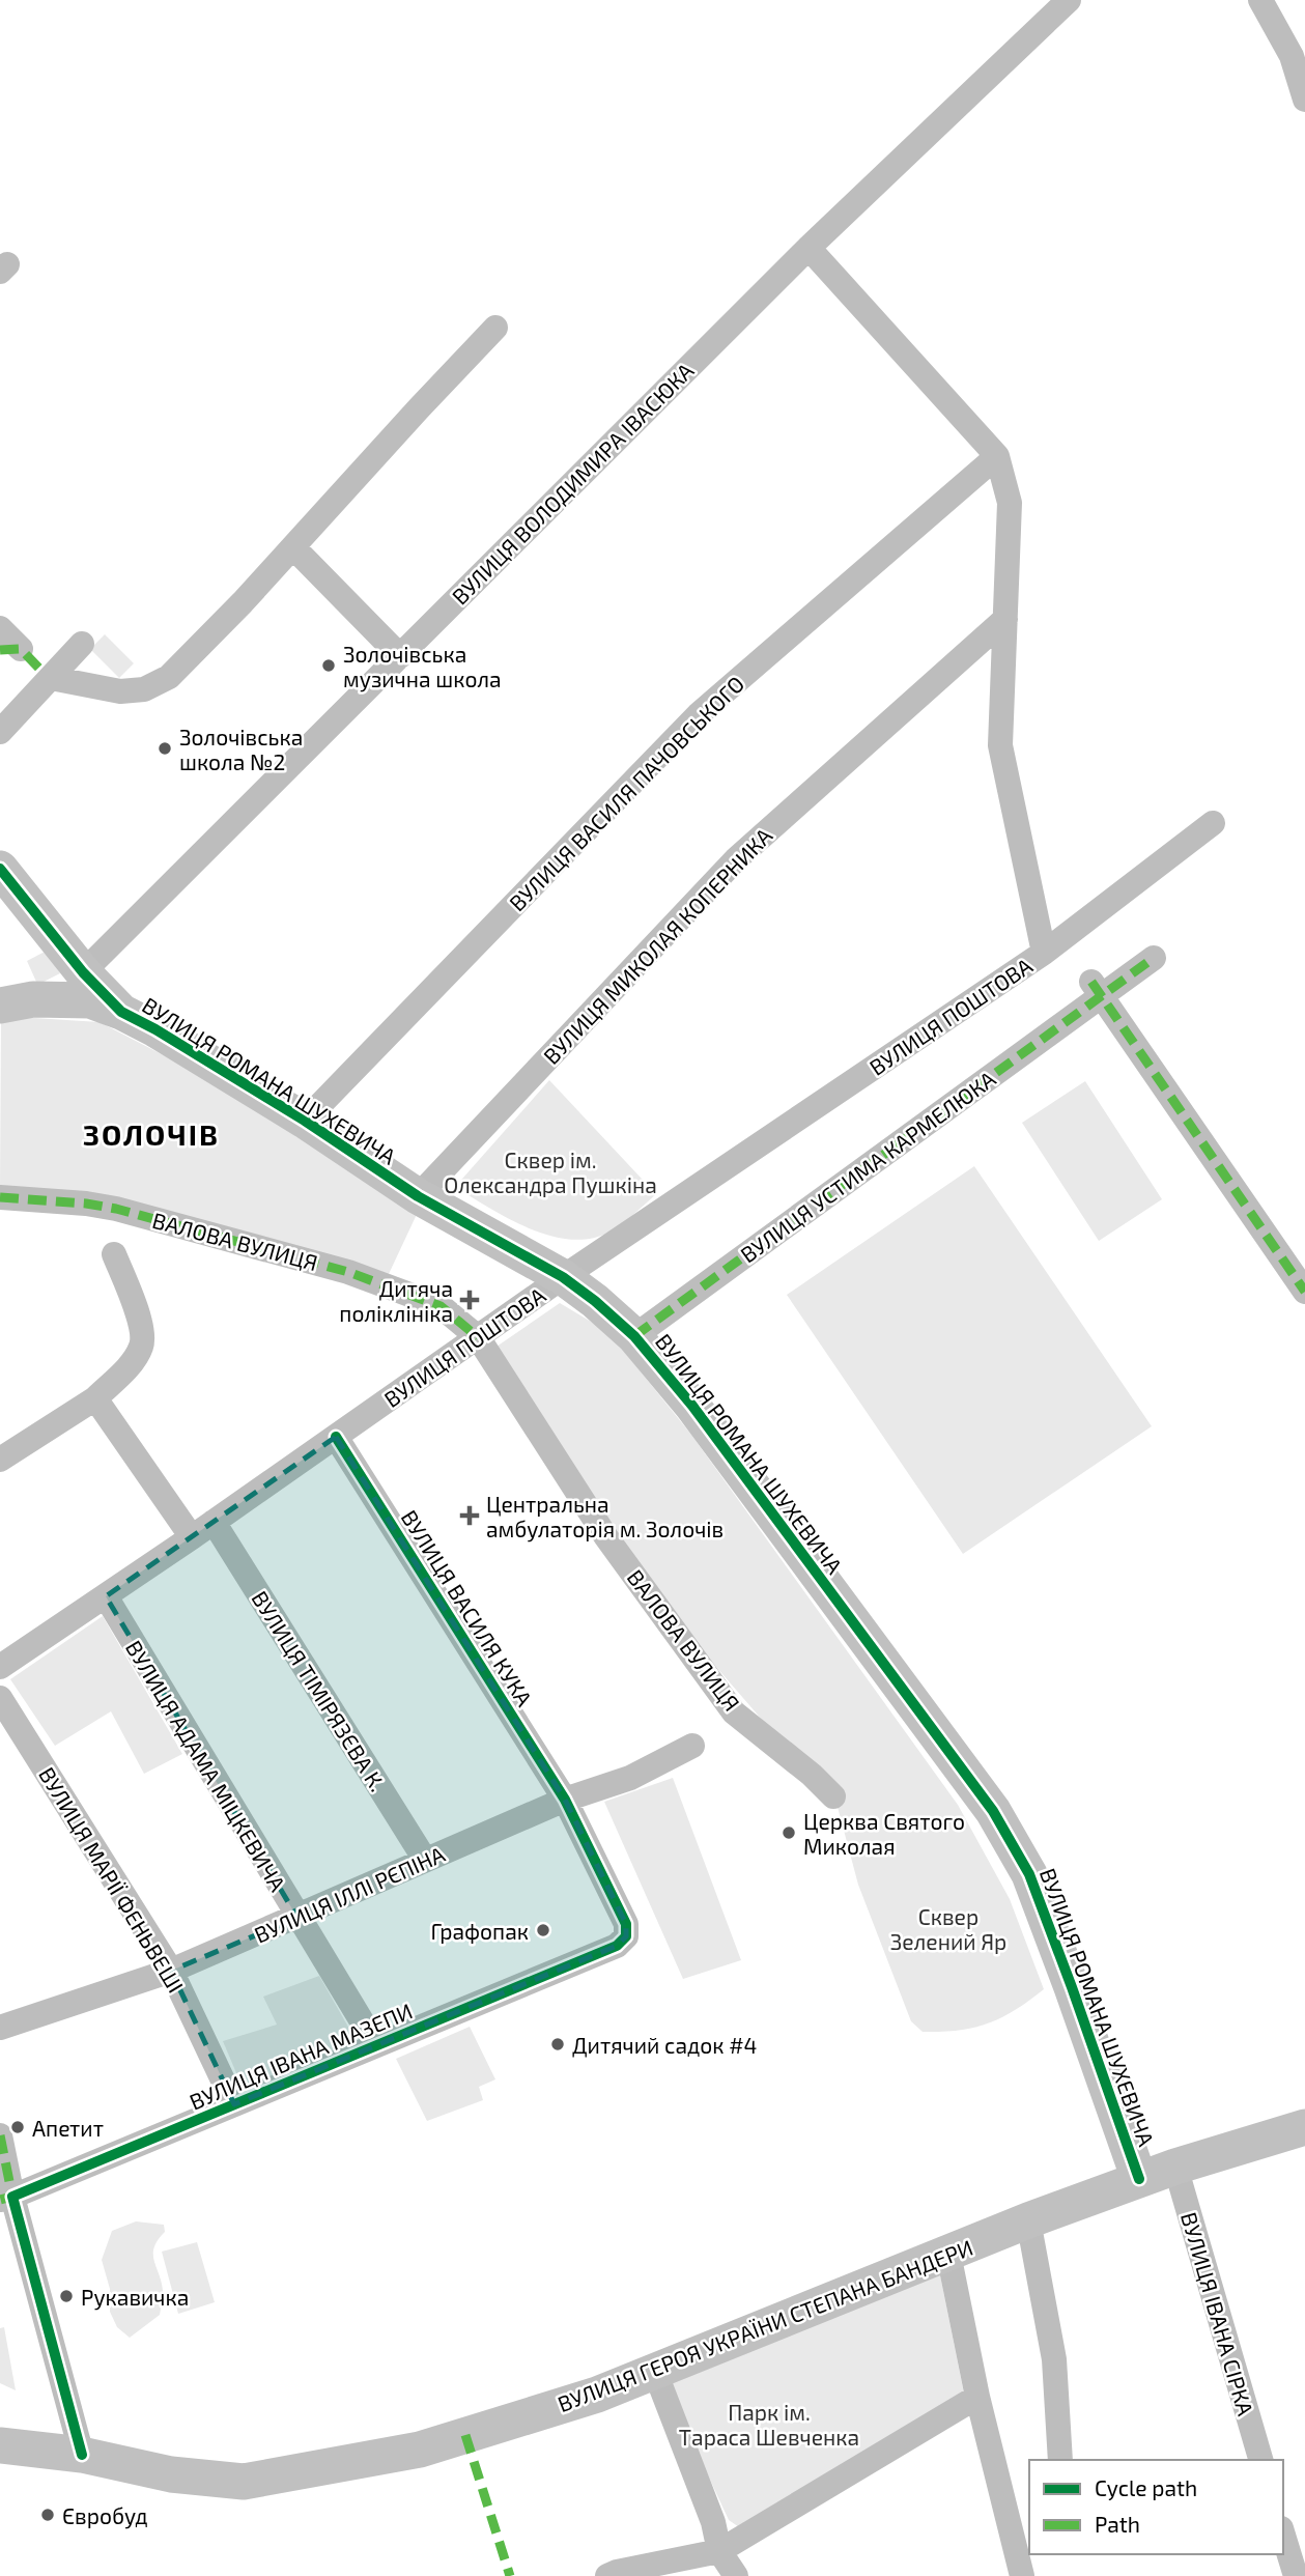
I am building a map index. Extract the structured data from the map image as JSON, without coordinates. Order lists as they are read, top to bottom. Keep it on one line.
{"streets":{"street":["ВУЛИЦЯ ВОЛОДИМИРА ІВАСЮКА","ВУЛИЦЯ ВАСИЛЯ ПАЧОВСЬКОГО","ВУЛИЦЯ МИКОЛАЯ КОПЕРНИКА","ВУЛИЦЯ ПОШТОВА","ВУЛИЦЯ РОМАНА ШУХЕВИЧА","ВУЛИЦЯ УСТИМА КАРМЕЛЮКА","ВАЛОВА ВУЛИЦЯ","ВУЛИЦЯ ВАСИЛЯ КУКА","ВУЛИЦЯ ТІМІРЯЗЄВА К.","ВУЛИЦЯ АДАМА МІЦКЕВИЧА","ВУЛИЦЯ МАРІЇ ФЕНЬВЕШІ","ВУЛИЦЯ ІЛЛІ РЄПІНА","ВУЛИЦЯ ІВАНА МАЗЕПИ","ВУЛИЦЯ ІВАНА СІРКА","ВУЛИЦЯ ГЕРОЯ УКРАЇНИ СТЕПАНА БАНДЕРИ"]},"crossings":[["ВУЛИЦЯ ВОЛОДИМИРА ІВАСЮКА","ВУЛИЦЯ РОМАНА ШУХЕВИЧА"],["ВУЛИЦЯ ВАСИЛЯ ПАЧОВСЬКОГО","ВУЛИЦЯ РОМАНА ШУХЕВИЧА"],["ВУЛИЦЯ МИКОЛАЯ КОПЕРНИКА","ВУЛИЦЯ РОМАНА ШУХЕВИЧА"],["ВУЛИЦЯ ПОШТОВА","ВУЛИЦЯ РОМАНА ШУХЕВИЧА"],["ВУЛИЦЯ ПОШТОВА","ВАЛОВА ВУЛИЦЯ"],["ВУЛИЦЯ ПОШТОВА","ВУЛИЦЯ ВАСИЛЯ КУКА"],["ВУЛИЦЯ ПОШТОВА","ВУЛИЦЯ ТІМІРЯЗЄВА К."],["ВУЛИЦЯ ПОШТОВА","ВУЛИЦЯ АДАМА МІЦКЕВИЧА"],["ВУЛИЦЯ РОМАНА ШУХЕВИЧА","ВУЛИЦЯ УСТИМА КАРМЕЛЮКА"],["ВУЛИЦЯ РОМАНА ШУХЕВИЧА","ВУЛИЦЯ ГЕРОЯ УКРАЇНИ СТЕПАНА БАНДЕРИ"],["ВУЛИЦЯ ВАСИЛЯ КУКА","ВУЛИЦЯ ІЛЛІ РЄПІНА"],["ВУЛИЦЯ ВАСИЛЯ КУКА","ВУЛИЦЯ ІВАНА МАЗЕПИ"],["ВУЛИЦЯ ТІМІРЯЗЄВА К.","ВУЛИЦЯ ІЛЛІ РЄПІНА"],["ВУЛИЦЯ АДАМА МІЦКЕВИЧА","ВУЛИЦЯ ІЛЛІ РЄПІНА"],["ВУЛИЦЯ АДАМА МІЦКЕВИЧА","ВУЛИЦЯ ІВАНА МАЗЕПИ"],["ВУЛИЦЯ МАРІЇ ФЕНЬВЕШІ","ВУЛИЦЯ ІЛЛІ РЄПІНА"],["ВУЛИЦЯ МАРІЇ ФЕНЬВЕШІ","ВУЛИЦЯ ІВАНА МАЗЕПИ"],["ВУЛИЦЯ ІВАНА СІРКА","ВУЛИЦЯ ГЕРОЯ УКРАЇНИ СТЕПАНА БАНДЕРИ"]],"districts":["ЗОЛОЧІВ"],"parks":["Сквер ім. Олександра Пушкіна","Сквер Зелений Яр","Парк ім. Тараса Шевченка"],"places":{"other":["Золочівська музична школа","Золочівська школа №2","Церква Святого Миколая","Графопак","Дитячий садок #4","Апетит","Рукавичка","Євробуд"],"health":["Дитяча поліклініка","Центральна амбулаторія м. Золочів"]},"legend":["Cycle path","Path"]}
